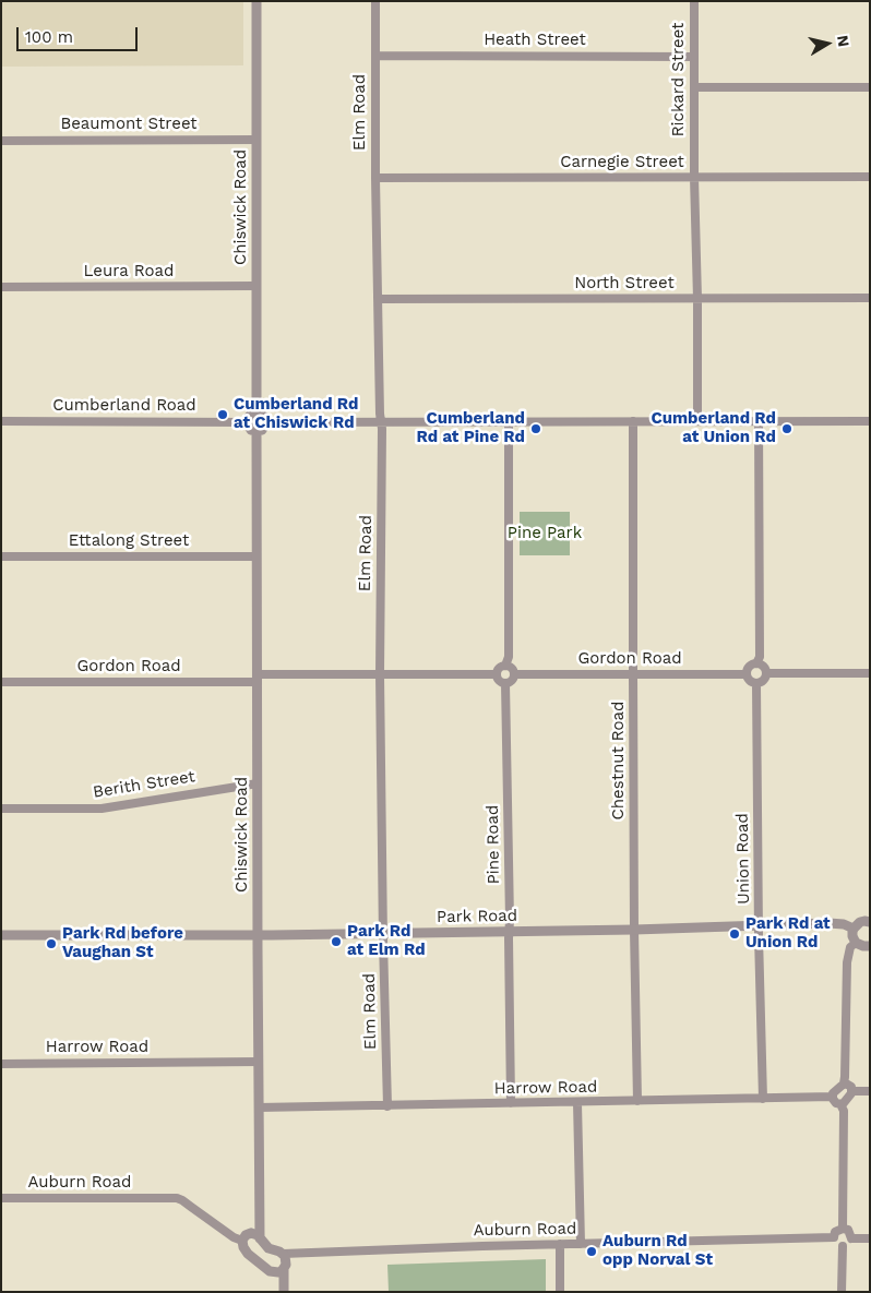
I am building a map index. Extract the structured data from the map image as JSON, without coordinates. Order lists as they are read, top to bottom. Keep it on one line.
{"streets":{"street":["Heath Street","Rickard Street","Elm Road","Beaumont Street","Carnegie Street","Chiswick Road","Leura Road","North Street","Cumberland Road","Ettalong Street","Gordon Road","Chestnut Road","Berith Street","Pine Road","Union Road","Park Road","Harrow Road","Auburn Road"]},"crossings":[["Heath Street","Rickard Street"],["Heath Street","Elm Road"],["Rickard Street","Carnegie Street"],["Rickard Street","North Street"],["Elm Road","Carnegie Street"],["Elm Road","North Street"],["Elm Road","Gordon Road"],["Elm Road","Park Road"],["Elm Road","Harrow Road"],["Beaumont Street","Chiswick Road"],["Chiswick Road","Leura Road"],["Chiswick Road","Cumberland Road"],["Chiswick Road","Ettalong Street"],["Chiswick Road","Gordon Road"],["Chiswick Road","Berith Street"],["Chiswick Road","Park Road"],["Chiswick Road","Harrow Road"],["Gordon Road","Chestnut Road"],["Gordon Road","Pine Road"],["Gordon Road","Union Road"],["Chestnut Road","Park Road"],["Chestnut Road","Harrow Road"],["Pine Road","Park Road"],["Pine Road","Harrow Road"],["Union Road","Park Road"],["Union Road","Harrow Road"]],"parks":["Pine Park"],"places":["Cumberland Rd at Chiswick Rd","Cumberland Rd at Pine Rd","Cumberland Rd at Union Rd","Park Rd at Union Rd","Park Rd at Elm Rd","Park Rd before Vaughan St","Auburn Rd opp Norval St"],"scale_bar":"100 m","north":"right"}
